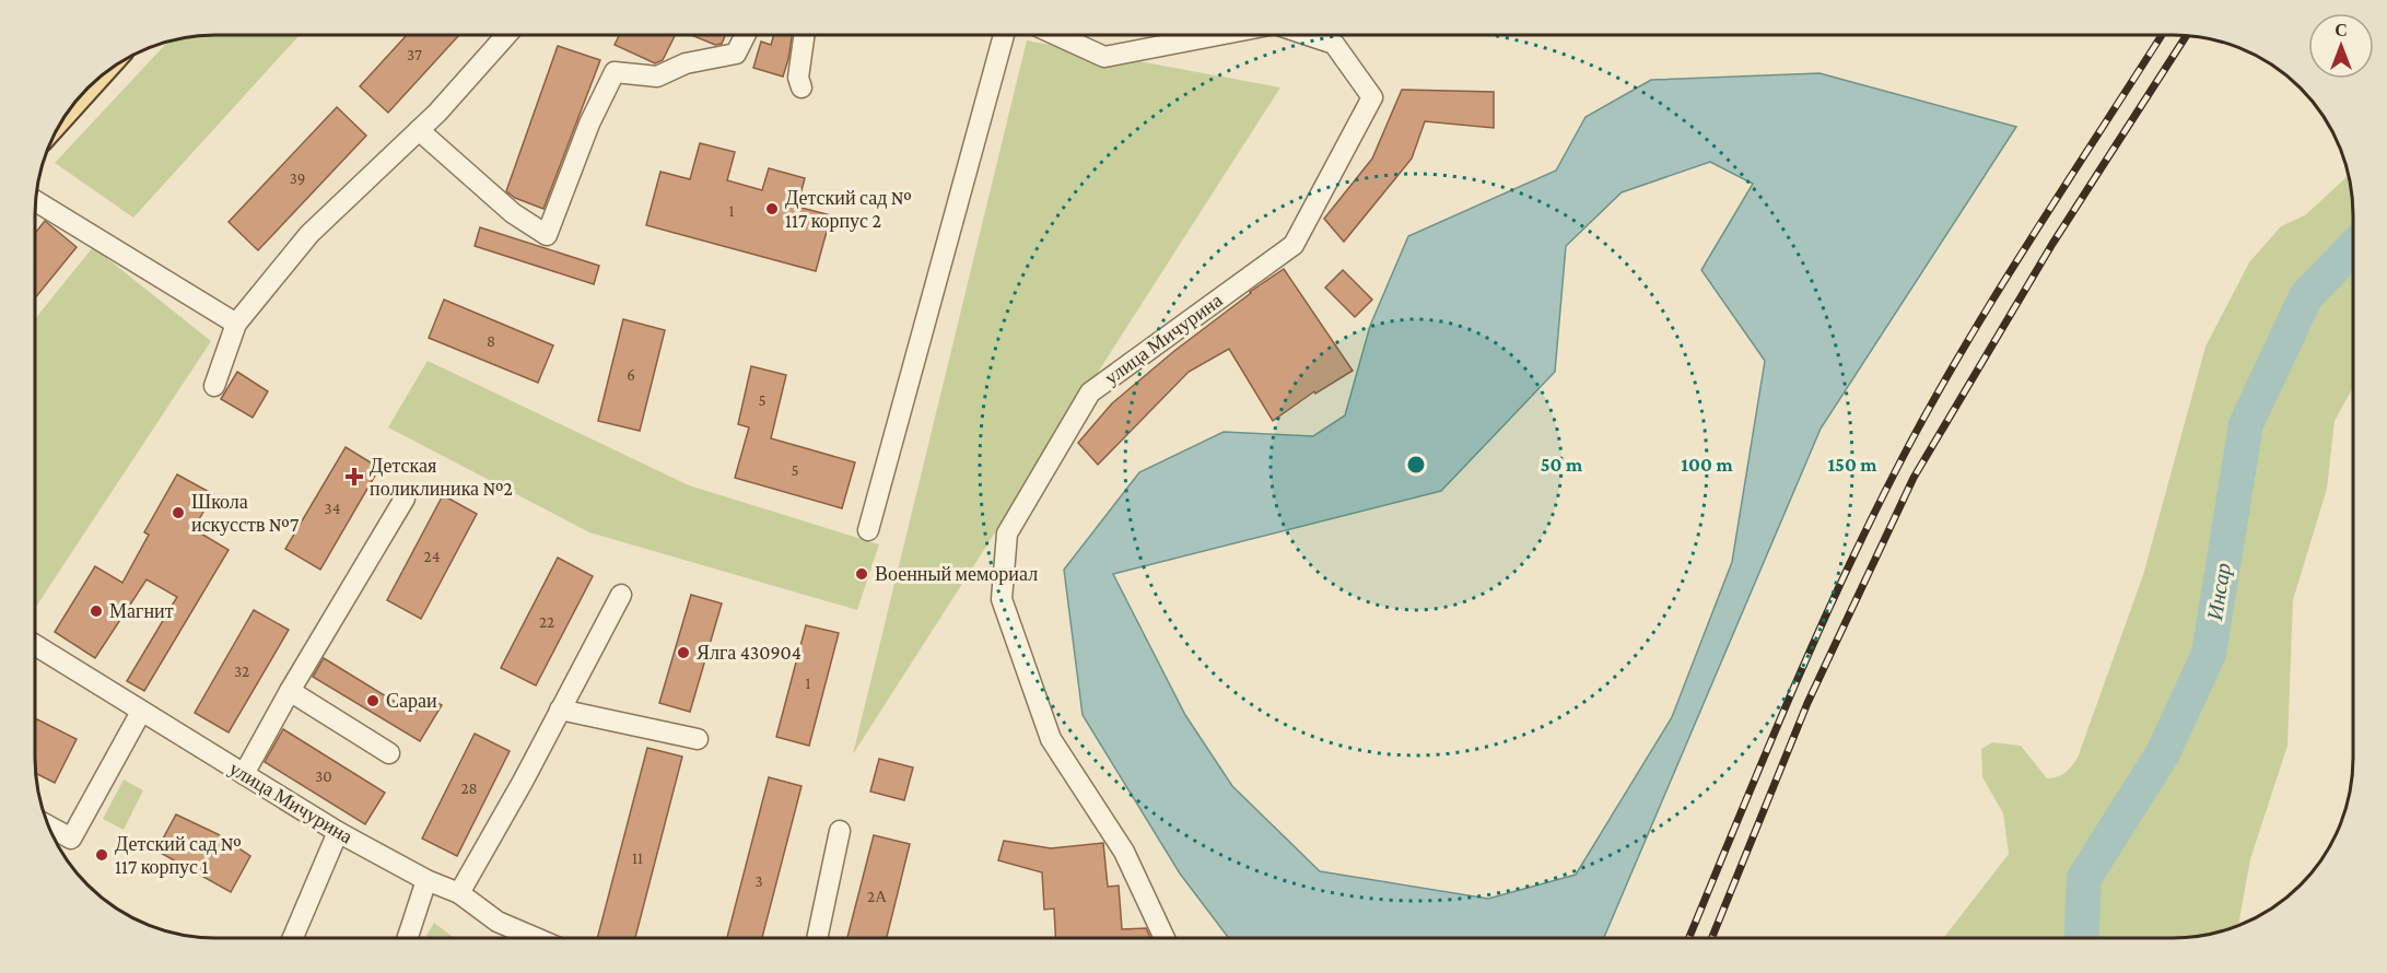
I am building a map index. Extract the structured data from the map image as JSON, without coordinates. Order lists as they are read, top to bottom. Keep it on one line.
{"streets":{"street":["улица Мичурина"]},"water":["Инсар"],"places":{"other":["Детский сад № 117 корпус 2","Школа искусств №7","Военный мемориал","Магнит","Ялга 430904","Сараи","Детский сад № 117 корпус 1"],"health":["Детская поликлиника №2"]},"house_numbers":["37","39","1","8","6","5","5","34","24","22","32","1","30","28","11","3","2А"],"north":"top","rings":["50 m","100 m","150 m"]}
